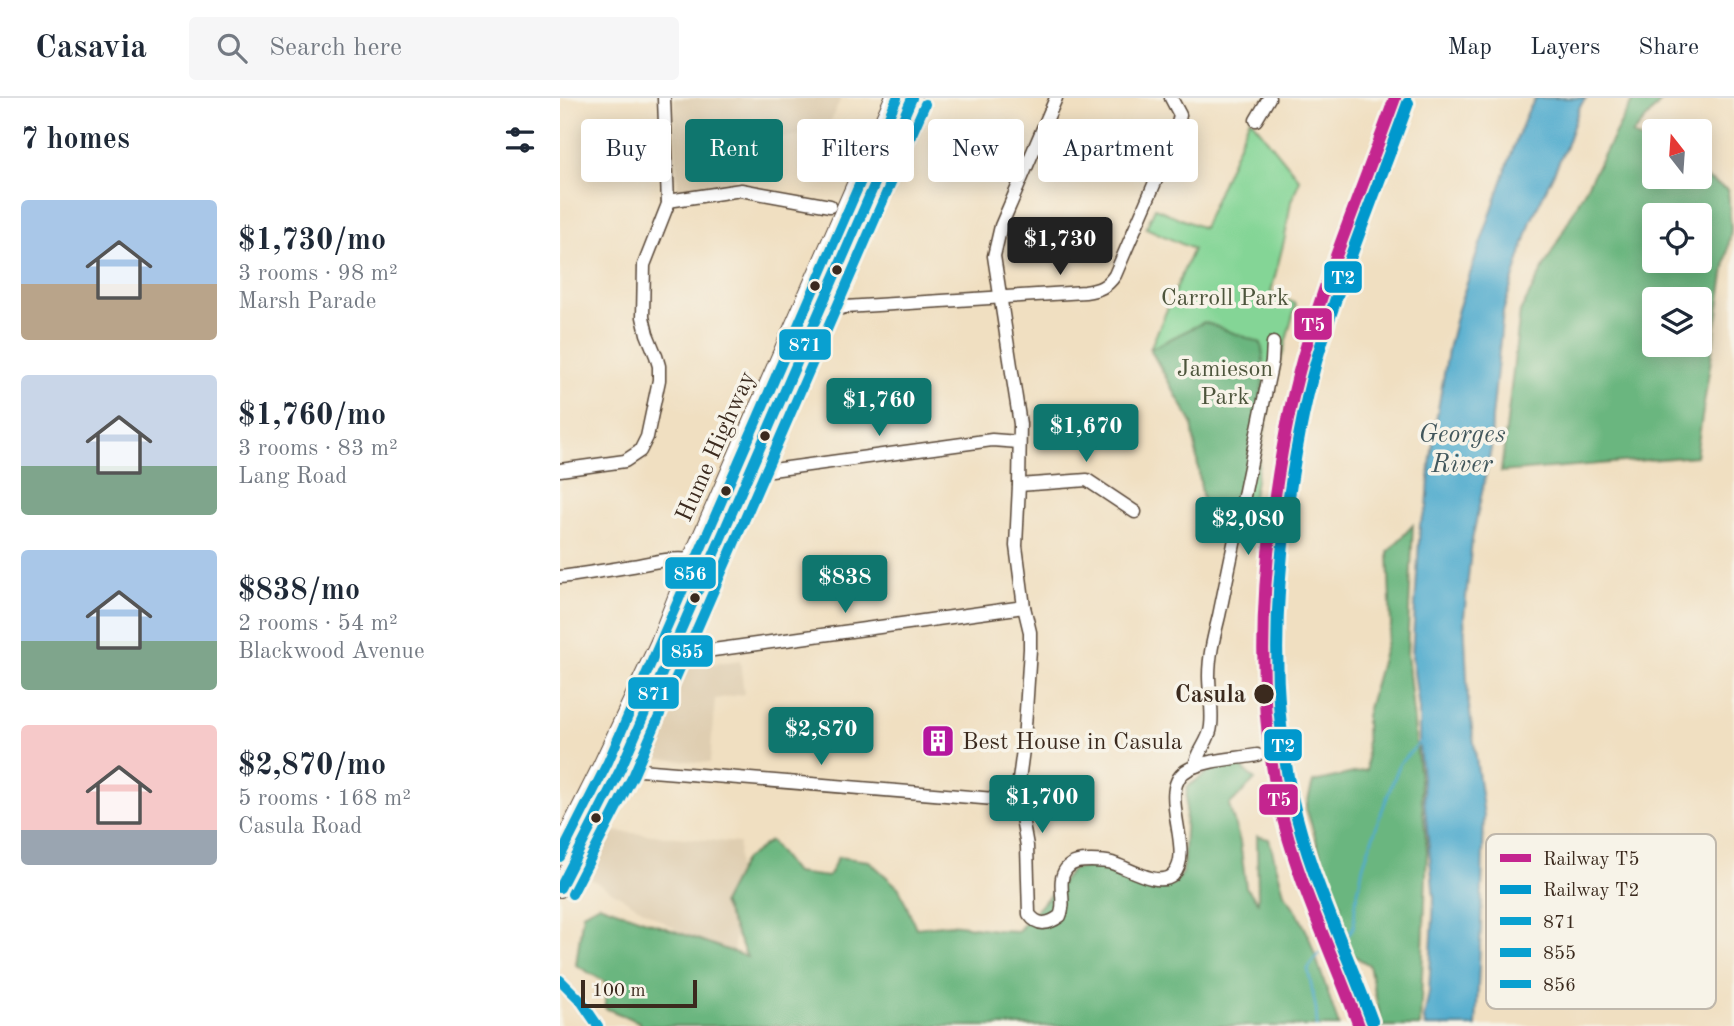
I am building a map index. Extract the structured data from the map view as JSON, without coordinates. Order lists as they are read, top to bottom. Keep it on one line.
{"streets":{"highway":["Hume Highway"]},"water":["Georges River"],"parks":["Carroll Park","Jamieson Park"],"places":{"other":["Casula"],"building":["Best House in Casula"]},"lines":["rail line T5","transit line 871","transit line 856","rail line T2","transit line 855"],"legend":["Railway T5","Railway T2","871","855","856"],"scale_bar":"100 m","north":"top","page":{"header":"Casavia","search":"Search here","nav":["Map","Layers","Share"],"heading":"7 homes","chip":["Buy","Rent","Filters","New","Apartment"],"list":[{"name":"$1,730/mo","note":"3 rooms · 98 m² · Marsh Parade"},{"name":"$1,760/mo","note":"3 rooms · 83 m² · Lang Road"},{"name":"$838/mo","note":"2 rooms · 54 m² · Blackwood Avenue"},{"name":"$2,870/mo","note":"5 rooms · 168 m² · Casula Road"}],"price":["$1,730","$1,760","$1,670","$2,080","$838","$2,870","$1,700"],"scale":"100 m"}}
